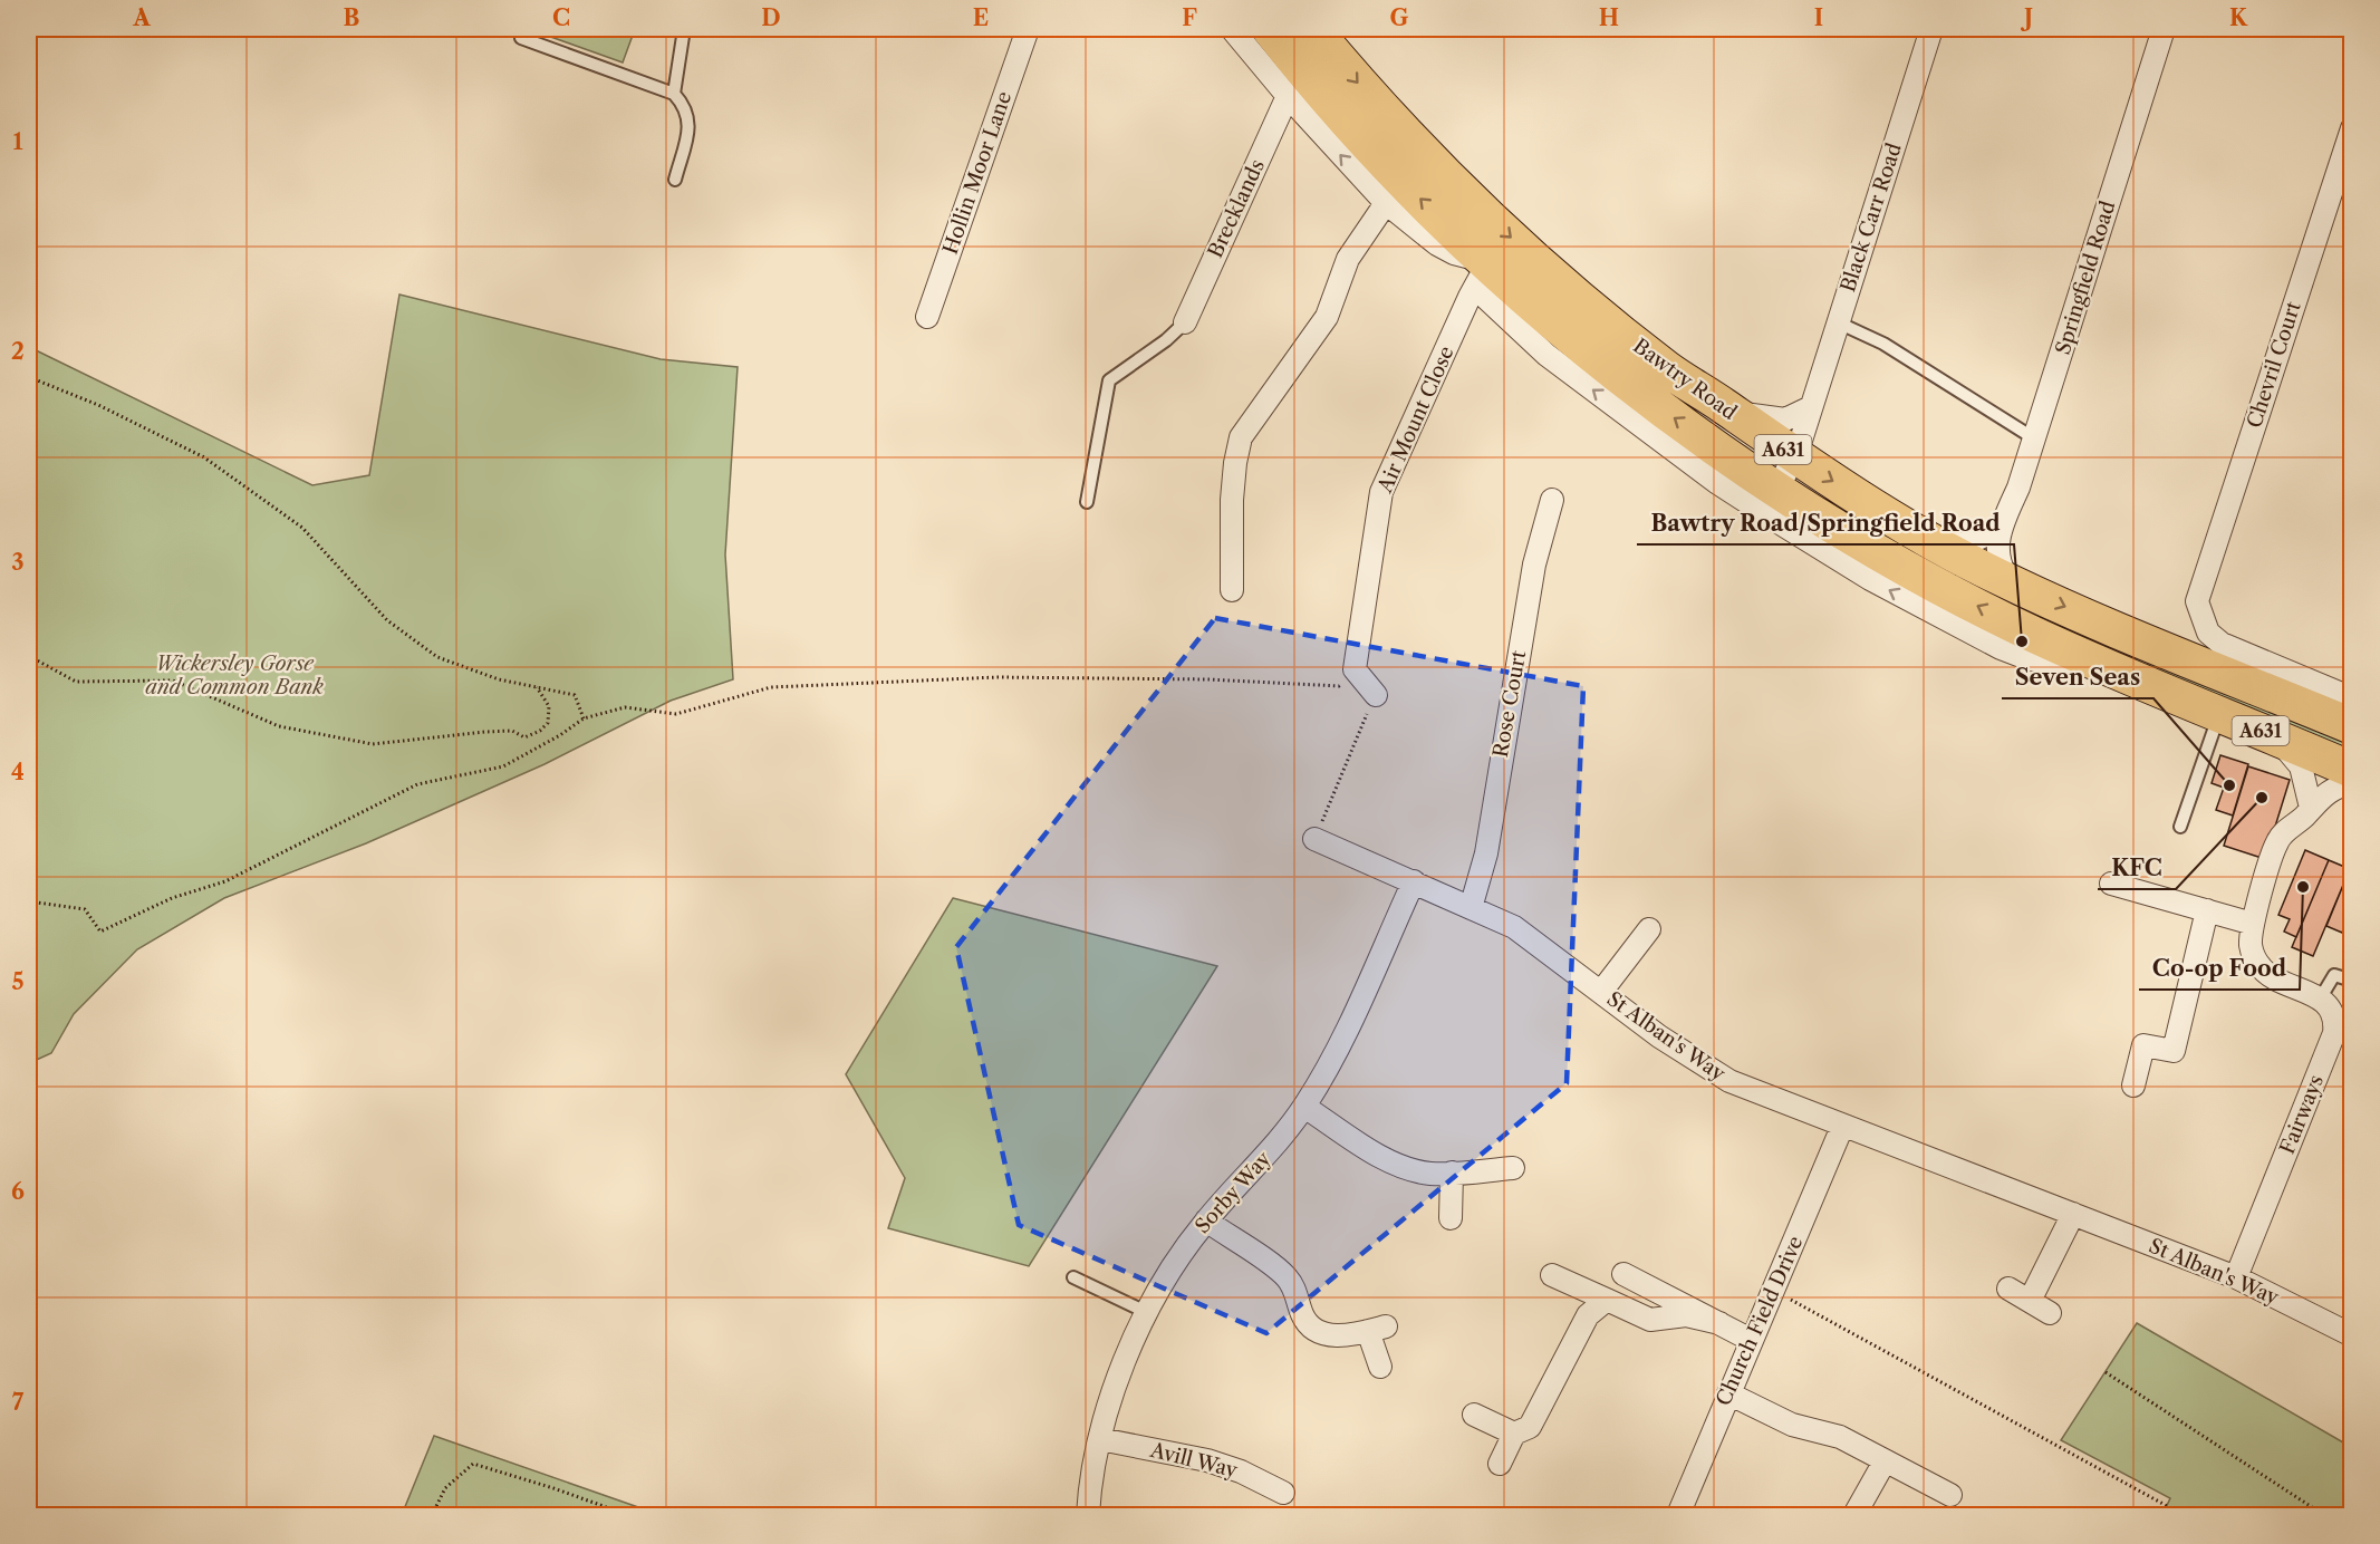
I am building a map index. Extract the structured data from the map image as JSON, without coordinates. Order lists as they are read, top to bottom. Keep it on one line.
{"streets":{"main road":["Bawtry Road","A631"],"street":["Hollin Moor Lane","Brecklands","Black Carr Road","Springfield Road","Chevril Court","Air Mount Close","Rose Court","St Alban's Way","Fairways","Sorby Way","Church Field Drive","Avill Way"]},"crossings":[["Brecklands","Bawtry Road"],["Black Carr Road","Bawtry Road"],["Springfield Road","Bawtry Road"],["Bawtry Road","Air Mount Close"],["Rose Court","St Alban's Way"],["St Alban's Way","Fairways"],["St Alban's Way","Sorby Way"],["St Alban's Way","Church Field Drive"],["Sorby Way","Avill Way"]],"parks":["Wickersley Gorse and Common Bank"],"places":["Bawtry Road/Springfield Road","Seven Seas","KFC","Co-op Food"],"grid":{"columns":["A","B","C","D","E","F","G","H","I","J","K"],"rows":["1","2","3","4","5","6","7"]}}
